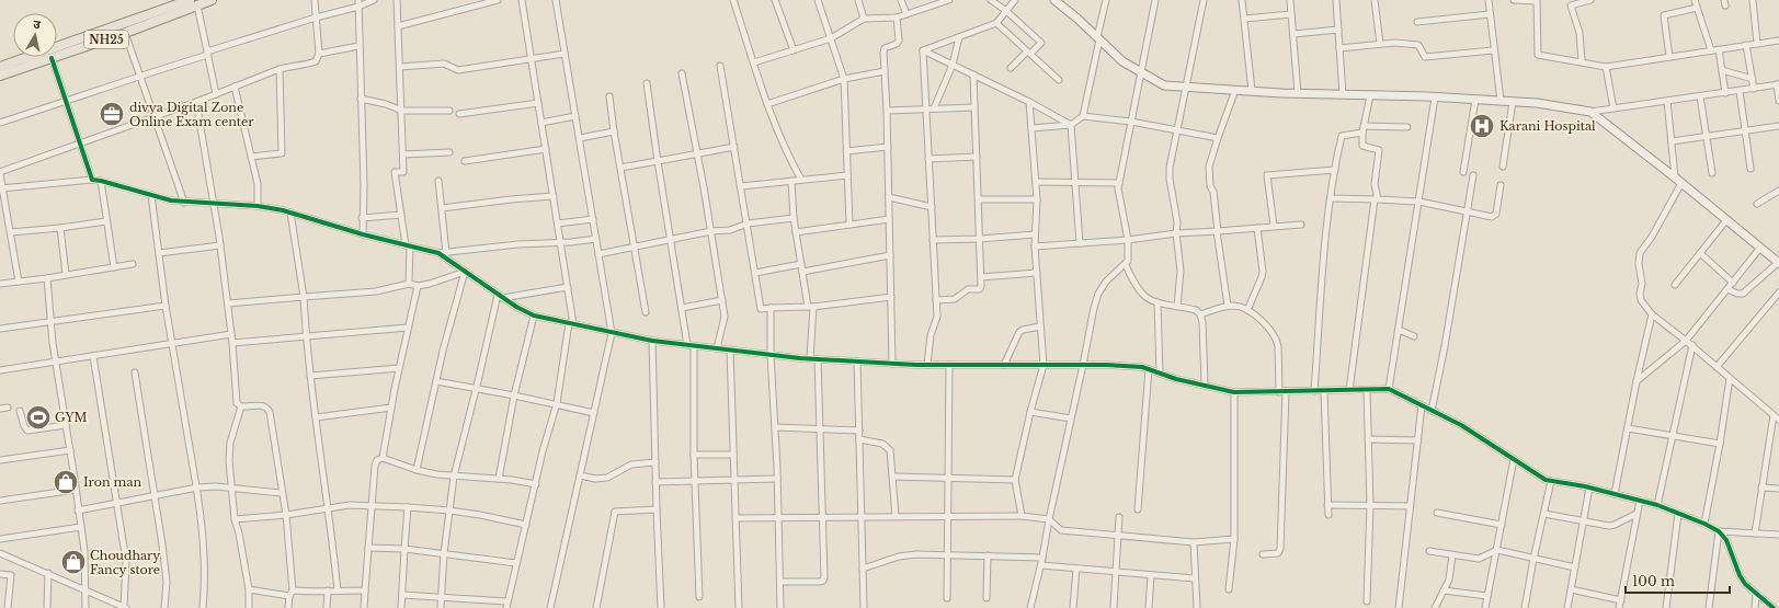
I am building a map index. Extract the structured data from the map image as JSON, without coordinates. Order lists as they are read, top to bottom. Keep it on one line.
{"streets":{"main road":["NH25"]},"places":{"office":["divya Digital Zone Online Exam center"],"hospital":["Karani Hospital"],"sports":["GYM"],"shop":["Iron man","Choudhary Fancy store"]},"scale_bar":"100 m","north":"top"}
